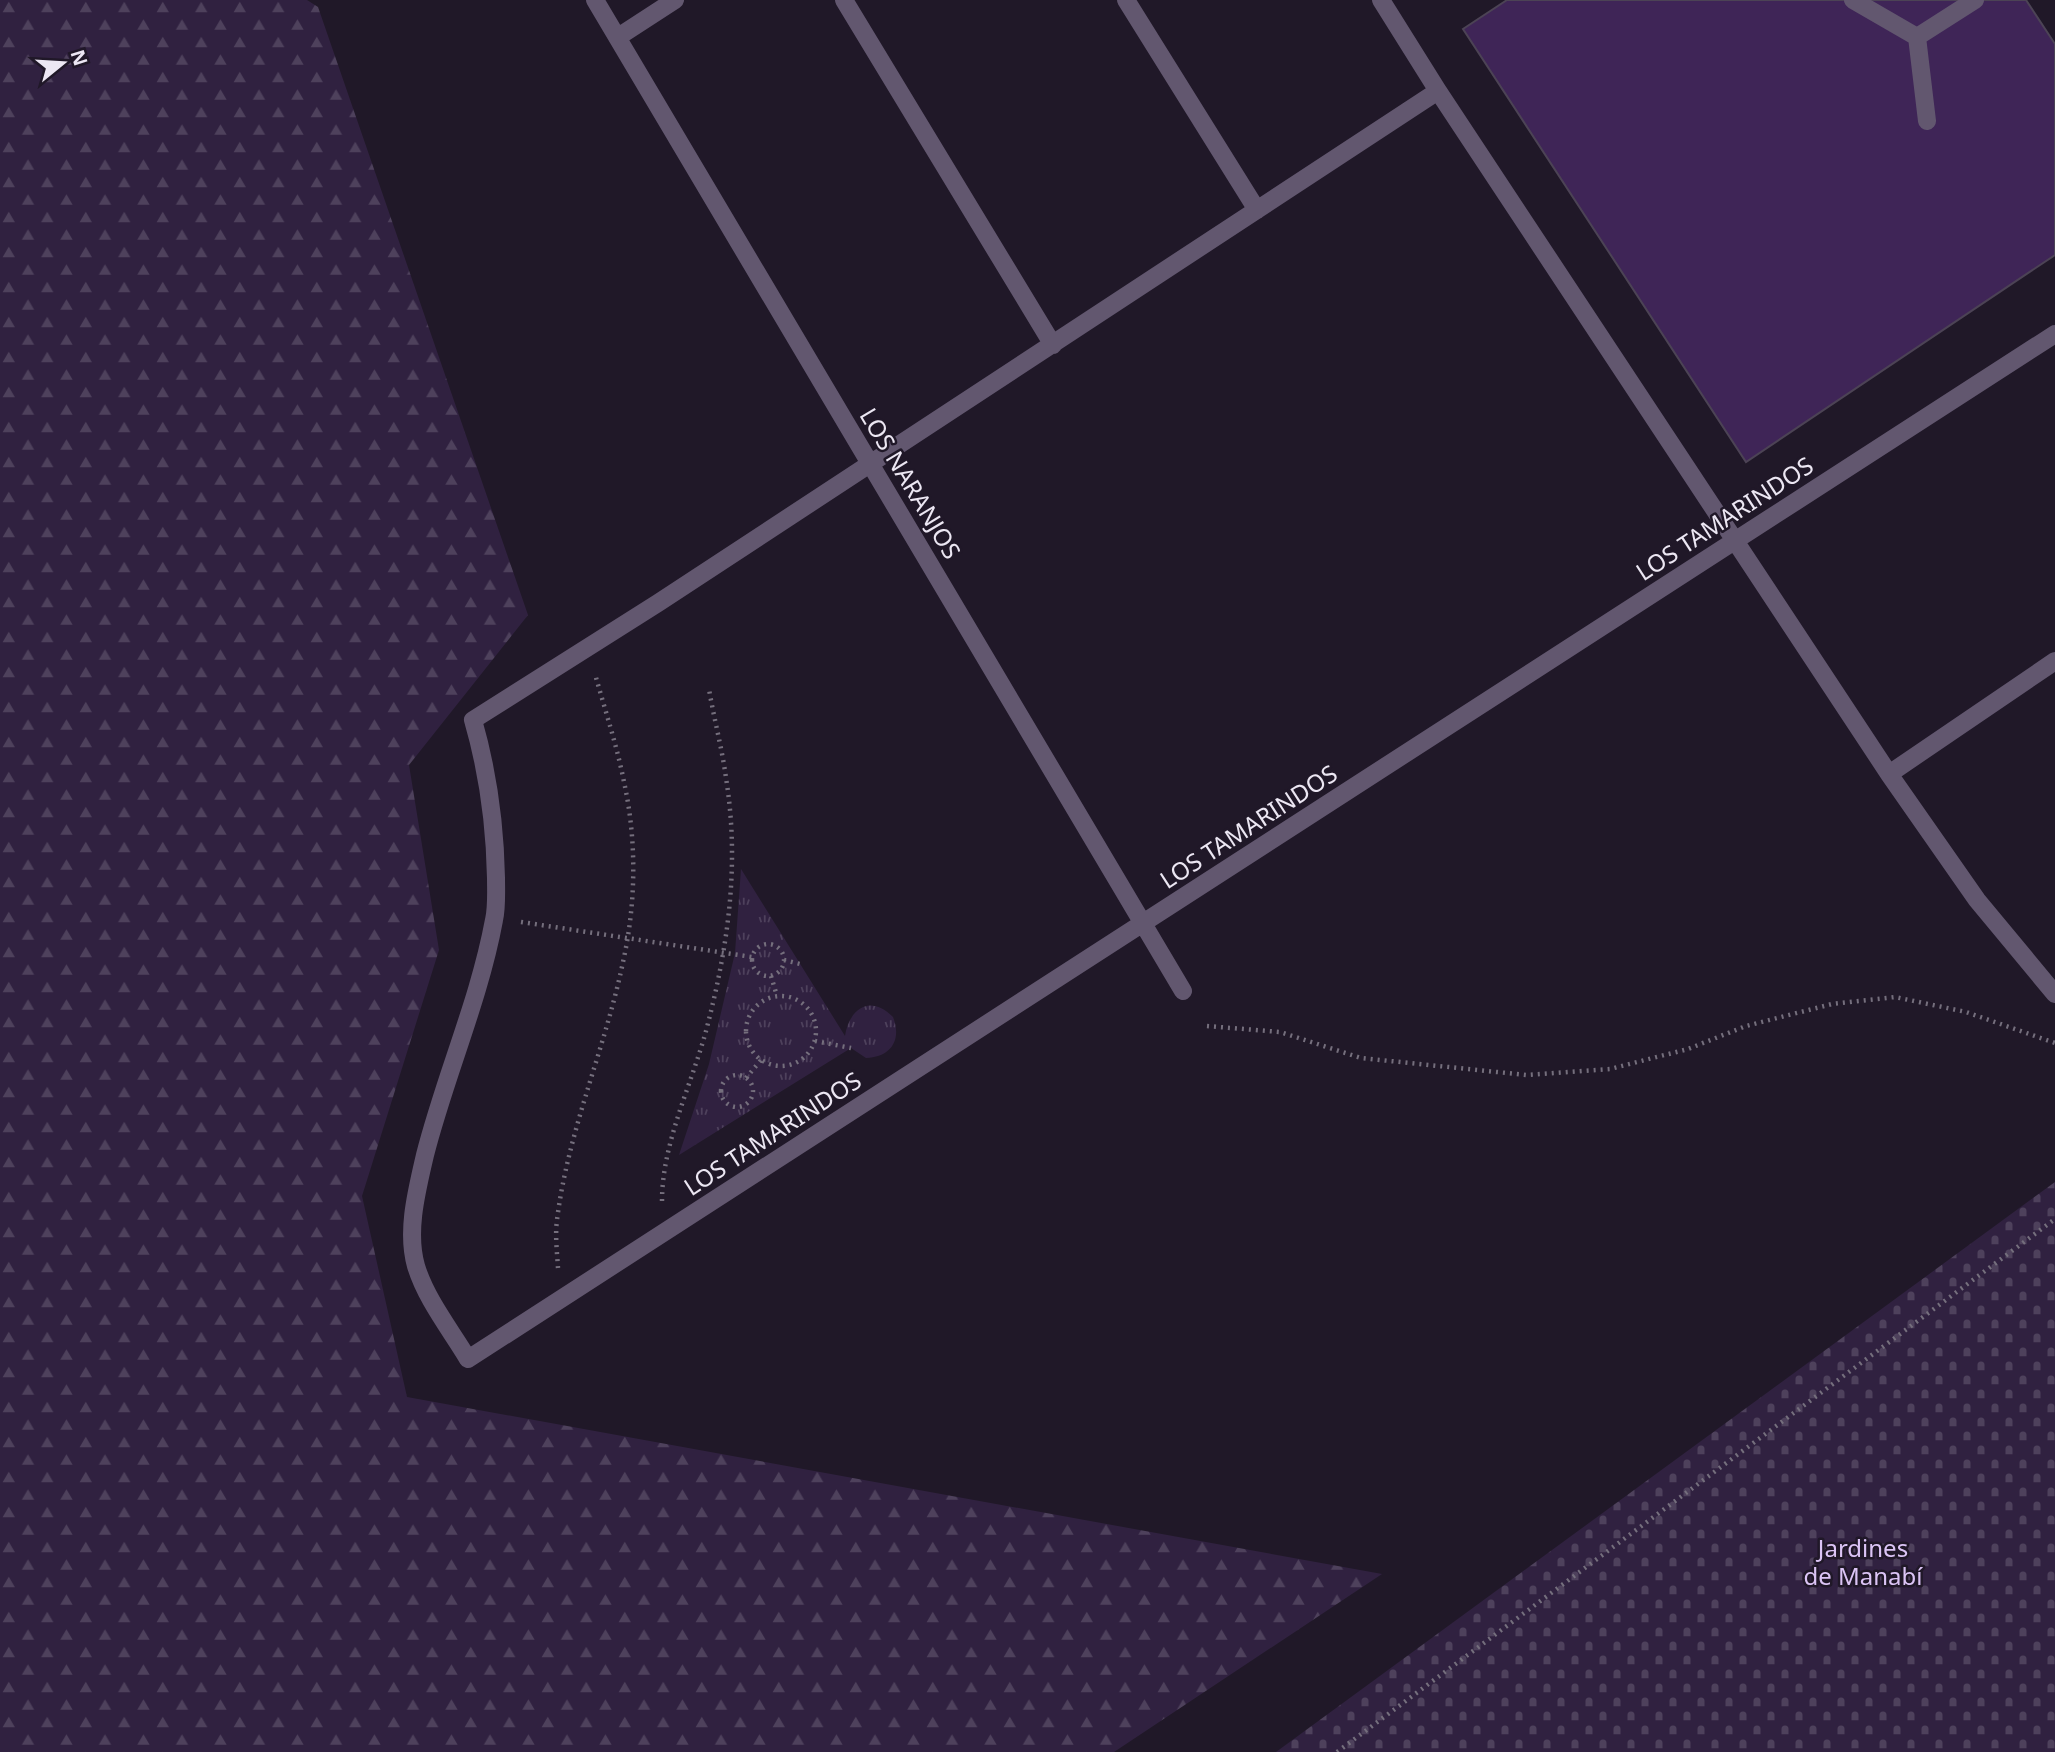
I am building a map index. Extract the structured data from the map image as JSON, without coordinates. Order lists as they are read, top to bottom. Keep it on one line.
{"streets":{"street":["LOS NARANJOS","LOS TAMARINDOS"]},"crossings":[["LOS NARANJOS","LOS TAMARINDOS"]],"parks":["Jardines de Manabí"],"north":"right"}
